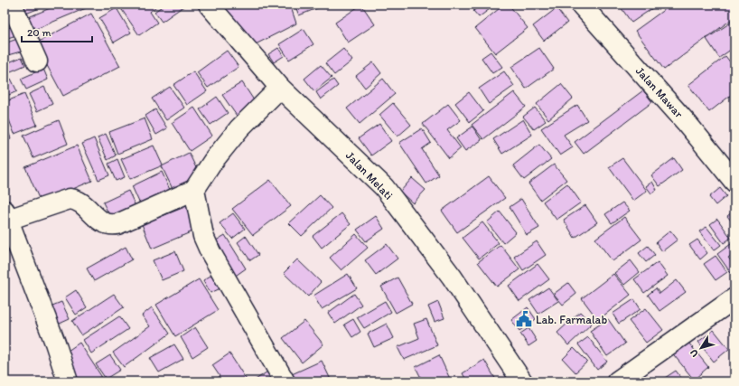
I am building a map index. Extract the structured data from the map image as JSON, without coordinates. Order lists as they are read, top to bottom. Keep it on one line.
{"streets":{"street":["Jalan Mawar","Jalan Melati"]},"places":{"public building":["Lab. Farmalab"]},"scale_bar":"20 m","north":"bottom left"}
